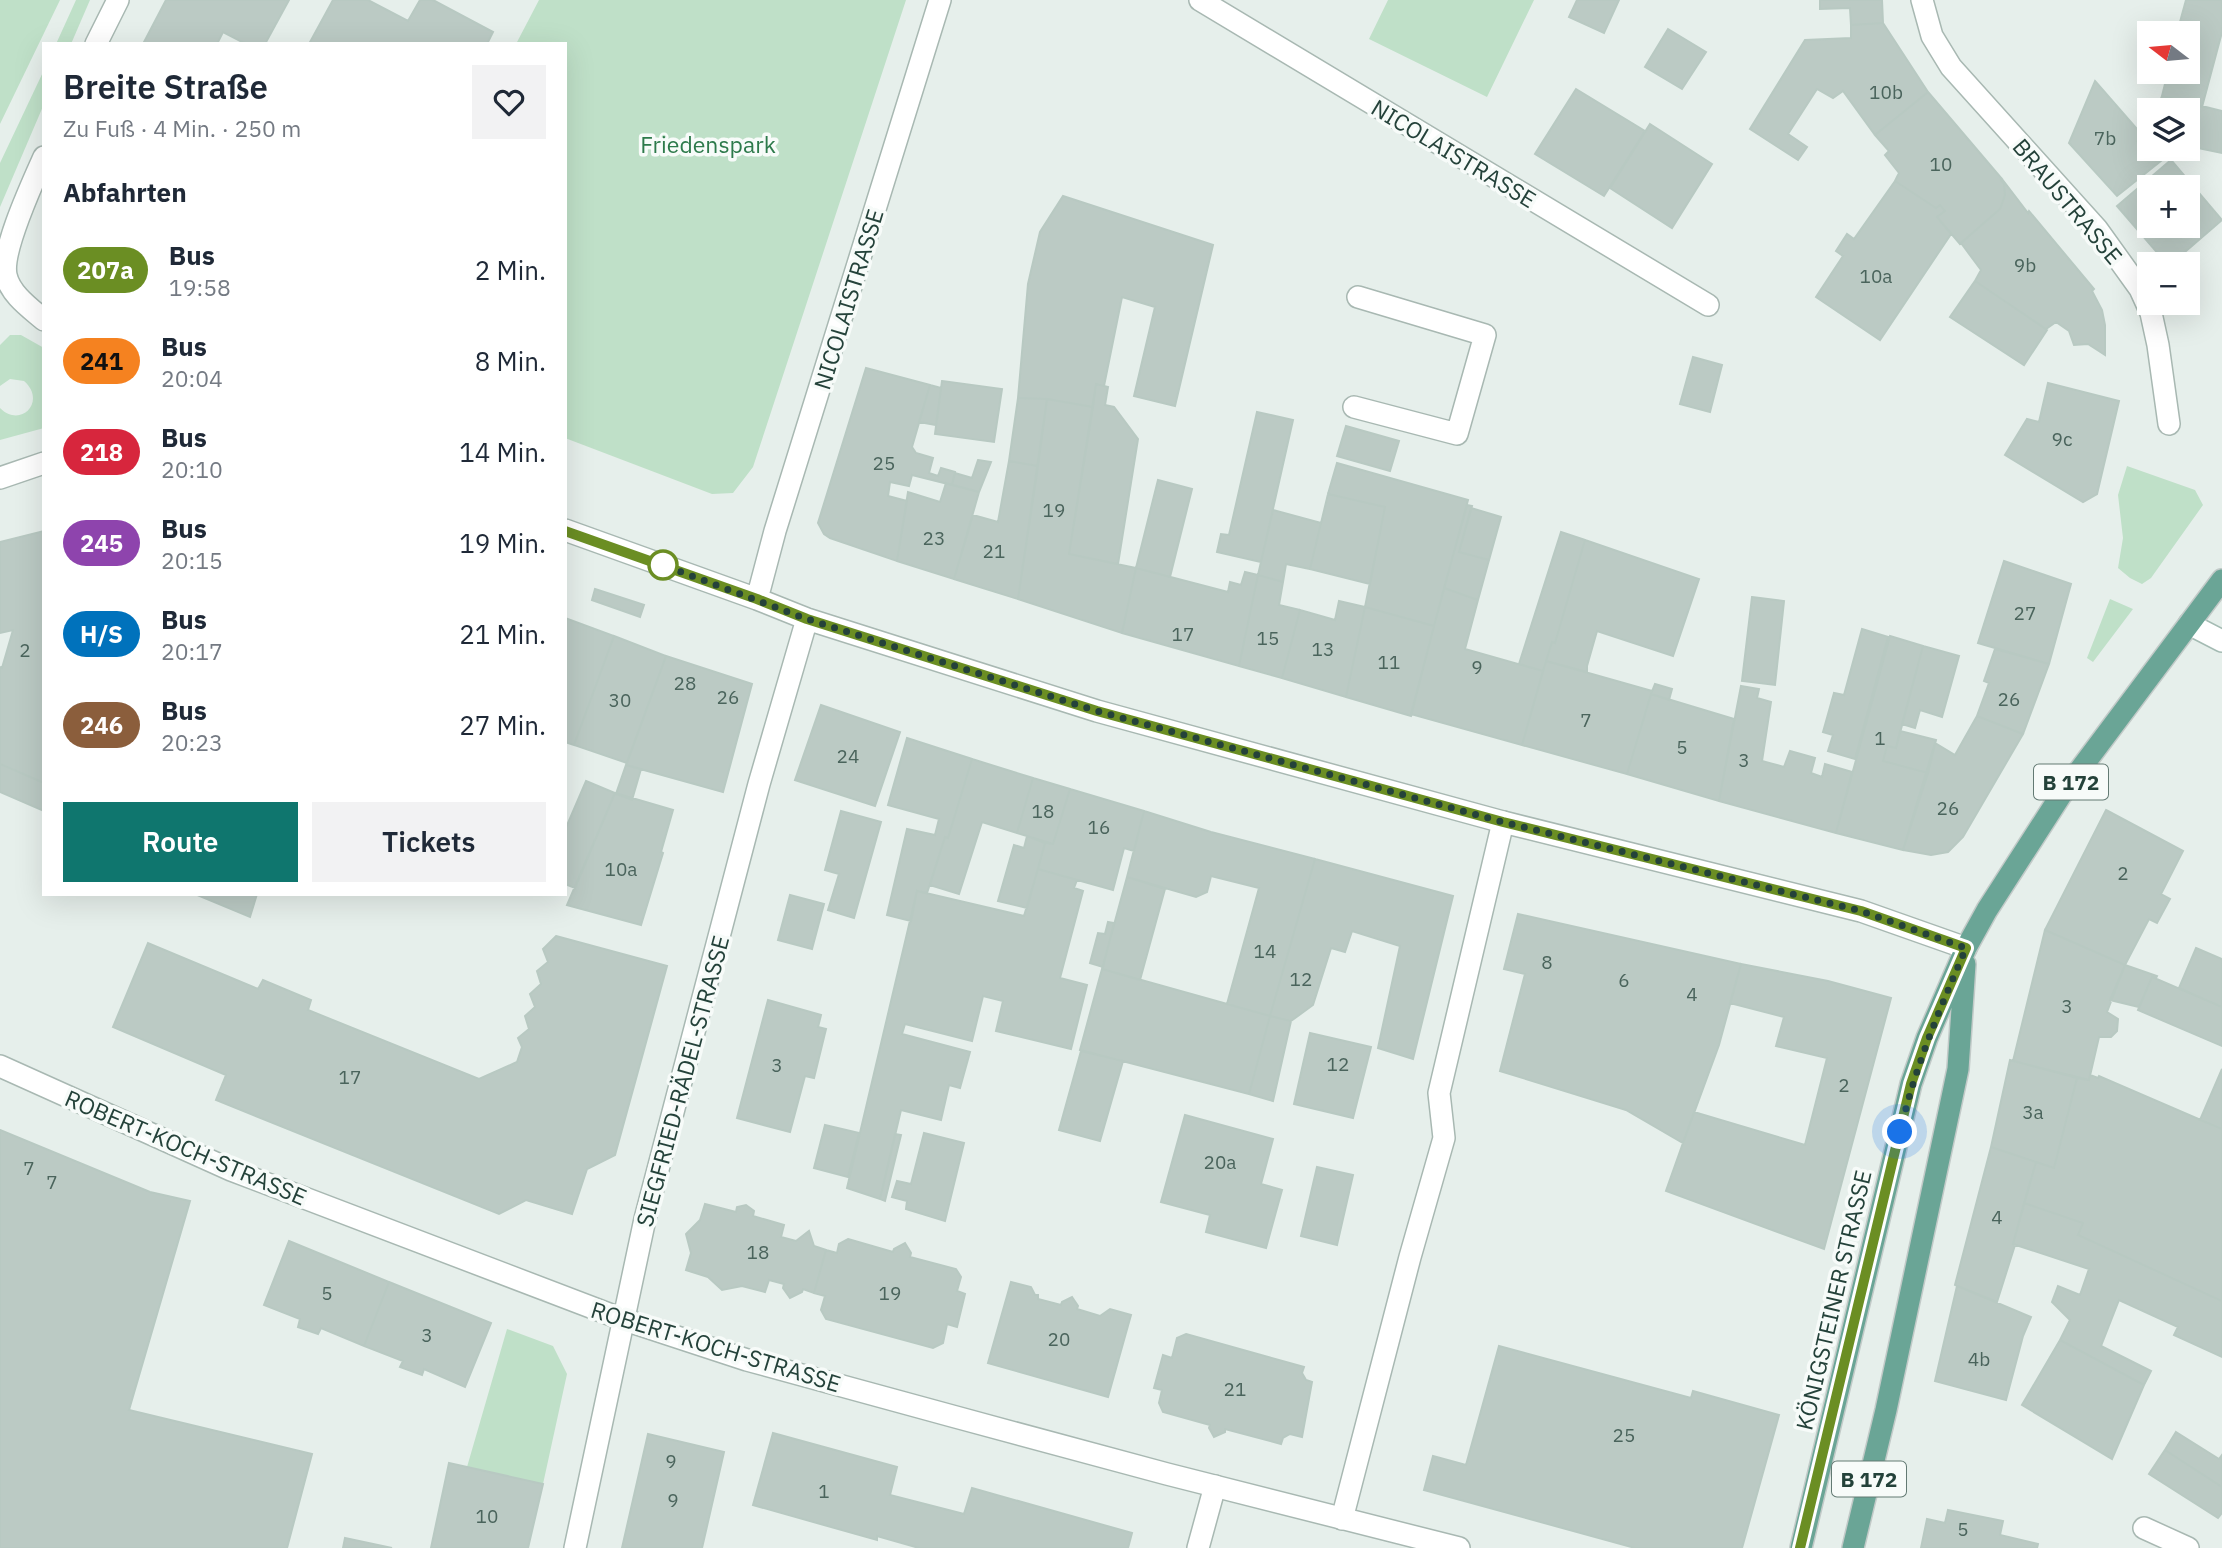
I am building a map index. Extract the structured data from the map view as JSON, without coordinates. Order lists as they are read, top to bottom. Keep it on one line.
{"streets":{"main road":["B 172","KÖNIGSTEINER STRASSE"],"street":["NICOLAISTRASSE","BRAUSTRASSE","SIEGFRIED-RÄDEL-STRASSE","ROBERT-KOCH-STRASSE"]},"crossings":[["B 172","KÖNIGSTEINER STRASSE"],["SIEGFRIED-RÄDEL-STRASSE","ROBERT-KOCH-STRASSE"]],"parks":["Friedenspark"],"lines":["bus line 207a"],"house_numbers":["10b","7b","10","9b","10a","9c","25","19","23","21","27","17","15","13","2","11","9","28","26","26","30","7","1","5","24","3","26","18","16","10a","2","14","8","12","6","4","3","12","3","17","2","3a","20a","7","7","4","18","5","19","3","20","4b","21","25","9","1","9","10","5"],"north":"left","page":{"map_buttons":["+","−"],"heading":[["Breite Straße","Zu Fuß · 4 Min. · 250 m"],"Abfahrten"],"list":[{"mark":"207a","name":"Bus","note":"19:58","value":"2 Min."},{"mark":"241","name":"Bus","note":"20:04","value":"8 Min."},{"mark":"218","name":"Bus","note":"20:10","value":"14 Min."},{"mark":"245","name":"Bus","note":"20:15","value":"19 Min."},{"mark":"H/S","name":"Bus","note":"20:17","value":"21 Min."},{"mark":"246","name":"Bus","note":"20:23","value":"27 Min."}],"buttons":["Route","Tickets"]}}
